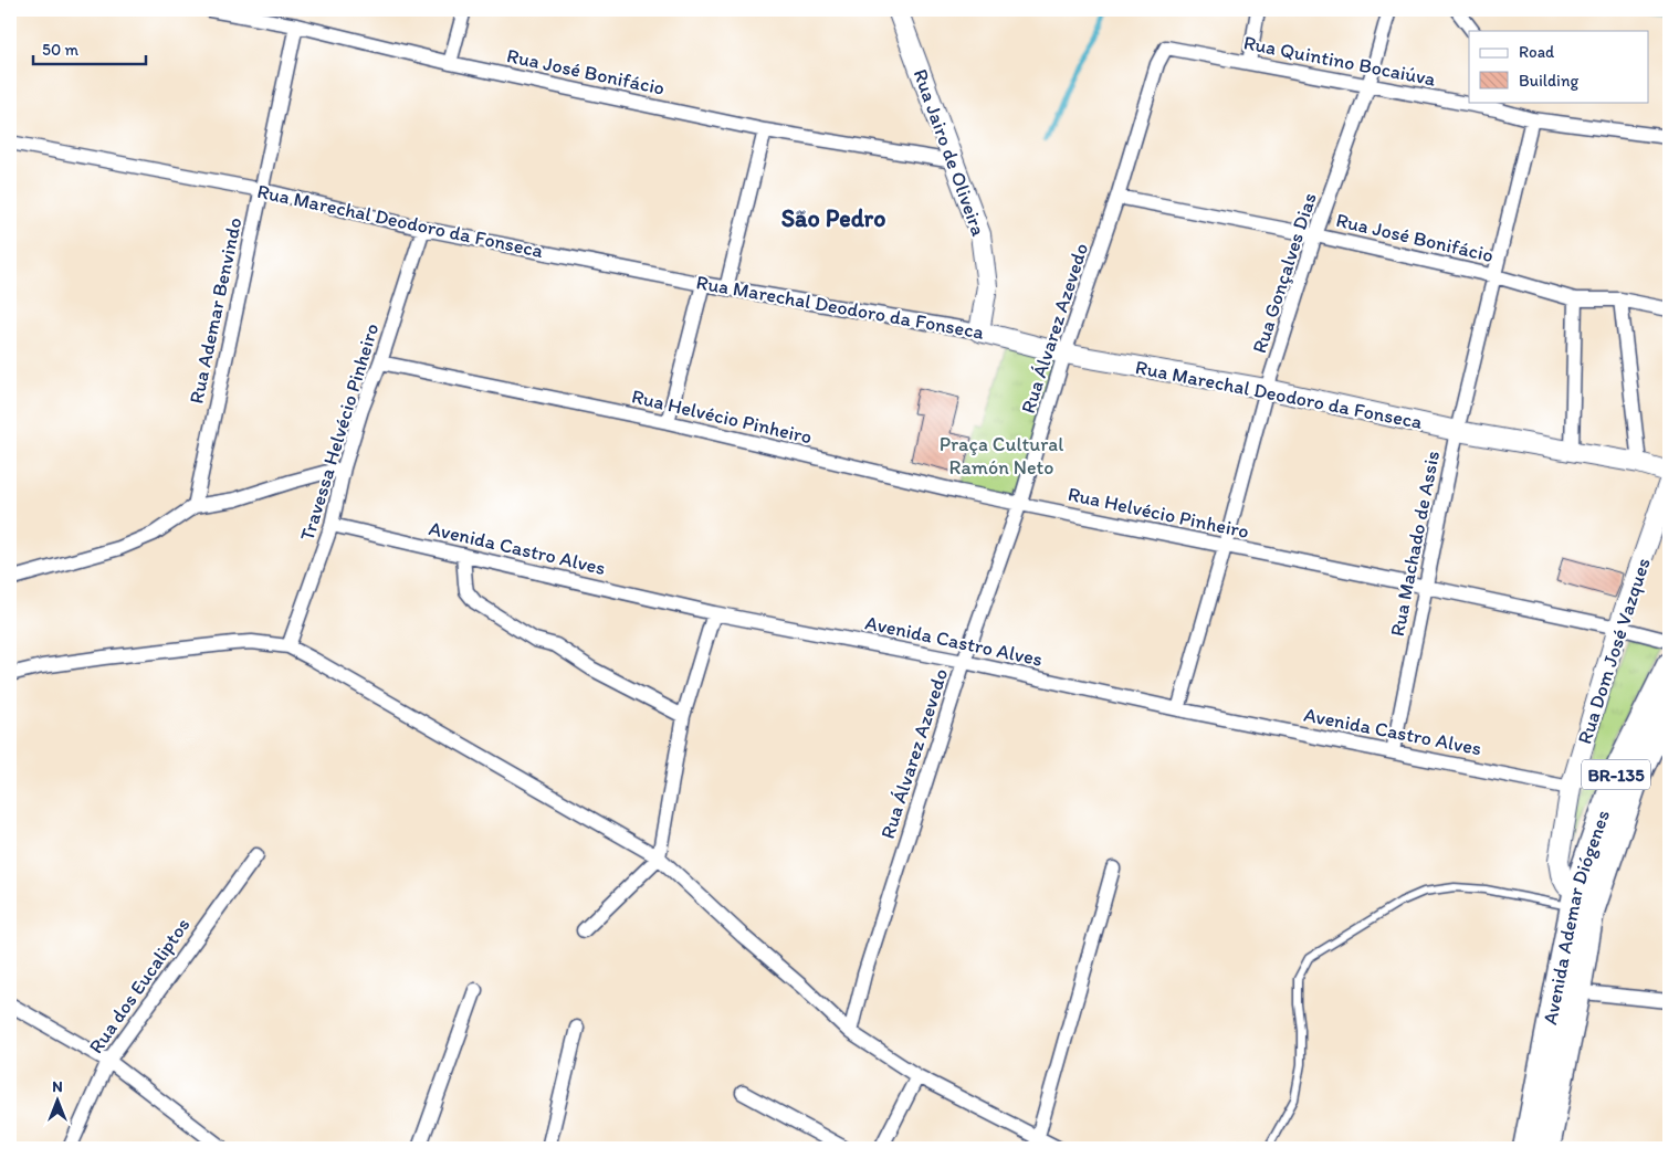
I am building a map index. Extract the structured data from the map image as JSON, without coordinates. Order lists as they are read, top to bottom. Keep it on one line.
{"streets":{"highway":["BR-135","Avenida Ademar Diógenes"],"street":["Rua Quintino Bocaiúva","Rua José Bonifácio","Rua Jairo de Oliveira","Rua Marechal Deodoro da Fonseca","Rua Gonçalves Dias","Rua Ademar Benvindo","Rua Álvarez Azevedo","Rua Helvécio Pinheiro","Travessa Helvécio Pinheiro","Rua Machado de Assis","Avenida Castro Alves","Rua Dom José Vazques","Rua dos Eucaliptos"]},"crossings":[["Rua Quintino Bocaiúva","Rua Gonçalves Dias"],["Rua Quintino Bocaiúva","Rua Álvarez Azevedo"],["Rua Quintino Bocaiúva","Rua Machado de Assis"],["Rua José Bonifácio","Rua Jairo de Oliveira"],["Rua José Bonifácio","Rua Gonçalves Dias"],["Rua José Bonifácio","Rua Ademar Benvindo"],["Rua José Bonifácio","Rua Álvarez Azevedo"],["Rua José Bonifácio","Rua Machado de Assis"],["Rua Jairo de Oliveira","Rua Marechal Deodoro da Fonseca"],["Rua Marechal Deodoro da Fonseca","Rua Gonçalves Dias"],["Rua Marechal Deodoro da Fonseca","Rua Ademar Benvindo"],["Rua Marechal Deodoro da Fonseca","Rua Álvarez Azevedo"],["Rua Marechal Deodoro da Fonseca","Travessa Helvécio Pinheiro"],["Rua Marechal Deodoro da Fonseca","Rua Machado de Assis"],["Rua Gonçalves Dias","Rua Helvécio Pinheiro"],["Rua Gonçalves Dias","Avenida Castro Alves"],["Rua Álvarez Azevedo","Rua Helvécio Pinheiro"],["Rua Álvarez Azevedo","Avenida Castro Alves"],["Rua Helvécio Pinheiro","Travessa Helvécio Pinheiro"],["Rua Helvécio Pinheiro","Rua Machado de Assis"],["Rua Helvécio Pinheiro","Rua Dom José Vazques"],["Travessa Helvécio Pinheiro","Avenida Castro Alves"],["Rua Machado de Assis","Avenida Castro Alves"],["Avenida Castro Alves","Rua Dom José Vazques"],["Rua Dom José Vazques","Avenida Ademar Diógenes"]],"districts":["São Pedro"],"parks":["Praça Cultural Ramón Neto"],"legend":["Road","Building"],"scale_bar":"50 m","north":"top"}
